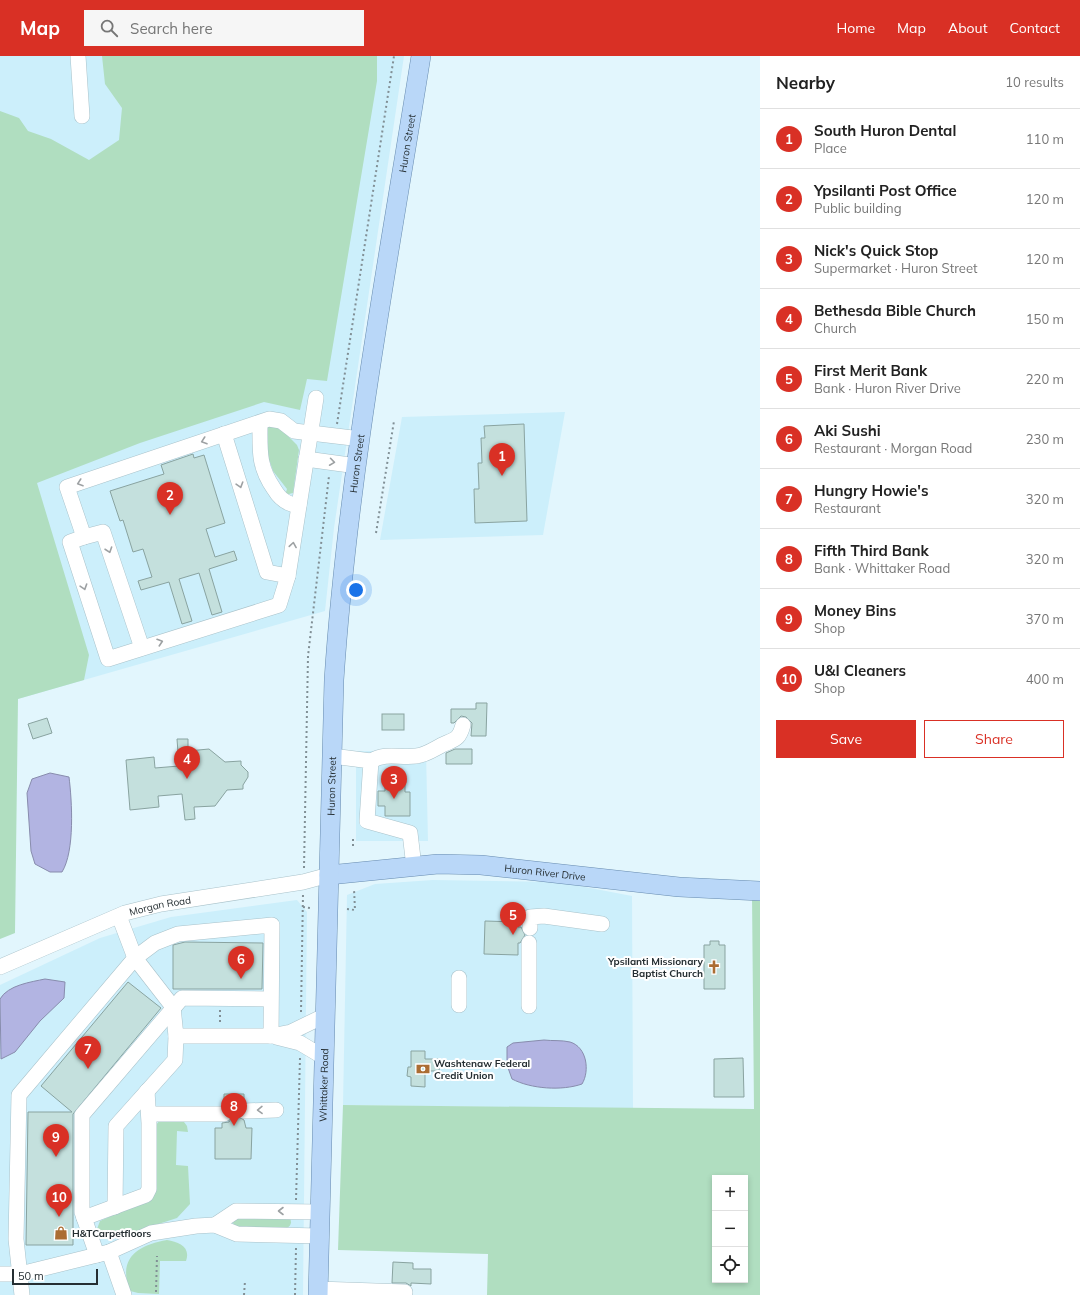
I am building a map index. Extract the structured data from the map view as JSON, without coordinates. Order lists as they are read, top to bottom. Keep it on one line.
{"streets":{"main road":["Huron Street","Huron River Drive","Whittaker Road"],"street":["Morgan Road"]},"crossings":[["Huron Street","Huron River Drive"],["Huron Street","Morgan Road"],["Huron Street","Whittaker Road"],["Huron River Drive","Morgan Road"],["Huron River Drive","Whittaker Road"],["Morgan Road","Whittaker Road"]],"places":{"church":["Ypsilanti Missionary Baptist Church"],"bank":["Washtenaw Federal Credit Union"],"shop":["H&TCarpetfloors"]},"scale_bar":"50 m","page":{"header":"Map","search":"Search here","nav":["Home","Map","About","Contact"],"heading":["Nearby","10 results"],"list":[{"mark":"1","name":"South Huron Dental","note":"Place","value":"110 m"},{"mark":"2","name":"Ypsilanti Post Office","note":"Public building","value":"120 m"},{"mark":"3","name":"Nick's Quick Stop","note":"Supermarket · Huron Street","value":"120 m"},{"mark":"4","name":"Bethesda Bible Church","note":"Church","value":"150 m"},{"mark":"5","name":"First Merit Bank","note":"Bank · Huron River Drive","value":"220 m"},{"mark":"6","name":"Aki Sushi","note":"Restaurant · Morgan Road","value":"230 m"},{"mark":"7","name":"Hungry Howie's","note":"Restaurant","value":"320 m"},{"mark":"8","name":"Fifth Third Bank","note":"Bank · Whittaker Road","value":"320 m"},{"mark":"9","name":"Money Bins","note":"Shop","value":"370 m"},{"mark":"10","name":"U&I Cleaners","note":"Shop","value":"400 m"}],"pins":["1","2","4","3","5","6","7","8","9","10"],"buttons":["Save","Share"],"map_buttons":["+","−"],"scale":"50 m"}}
